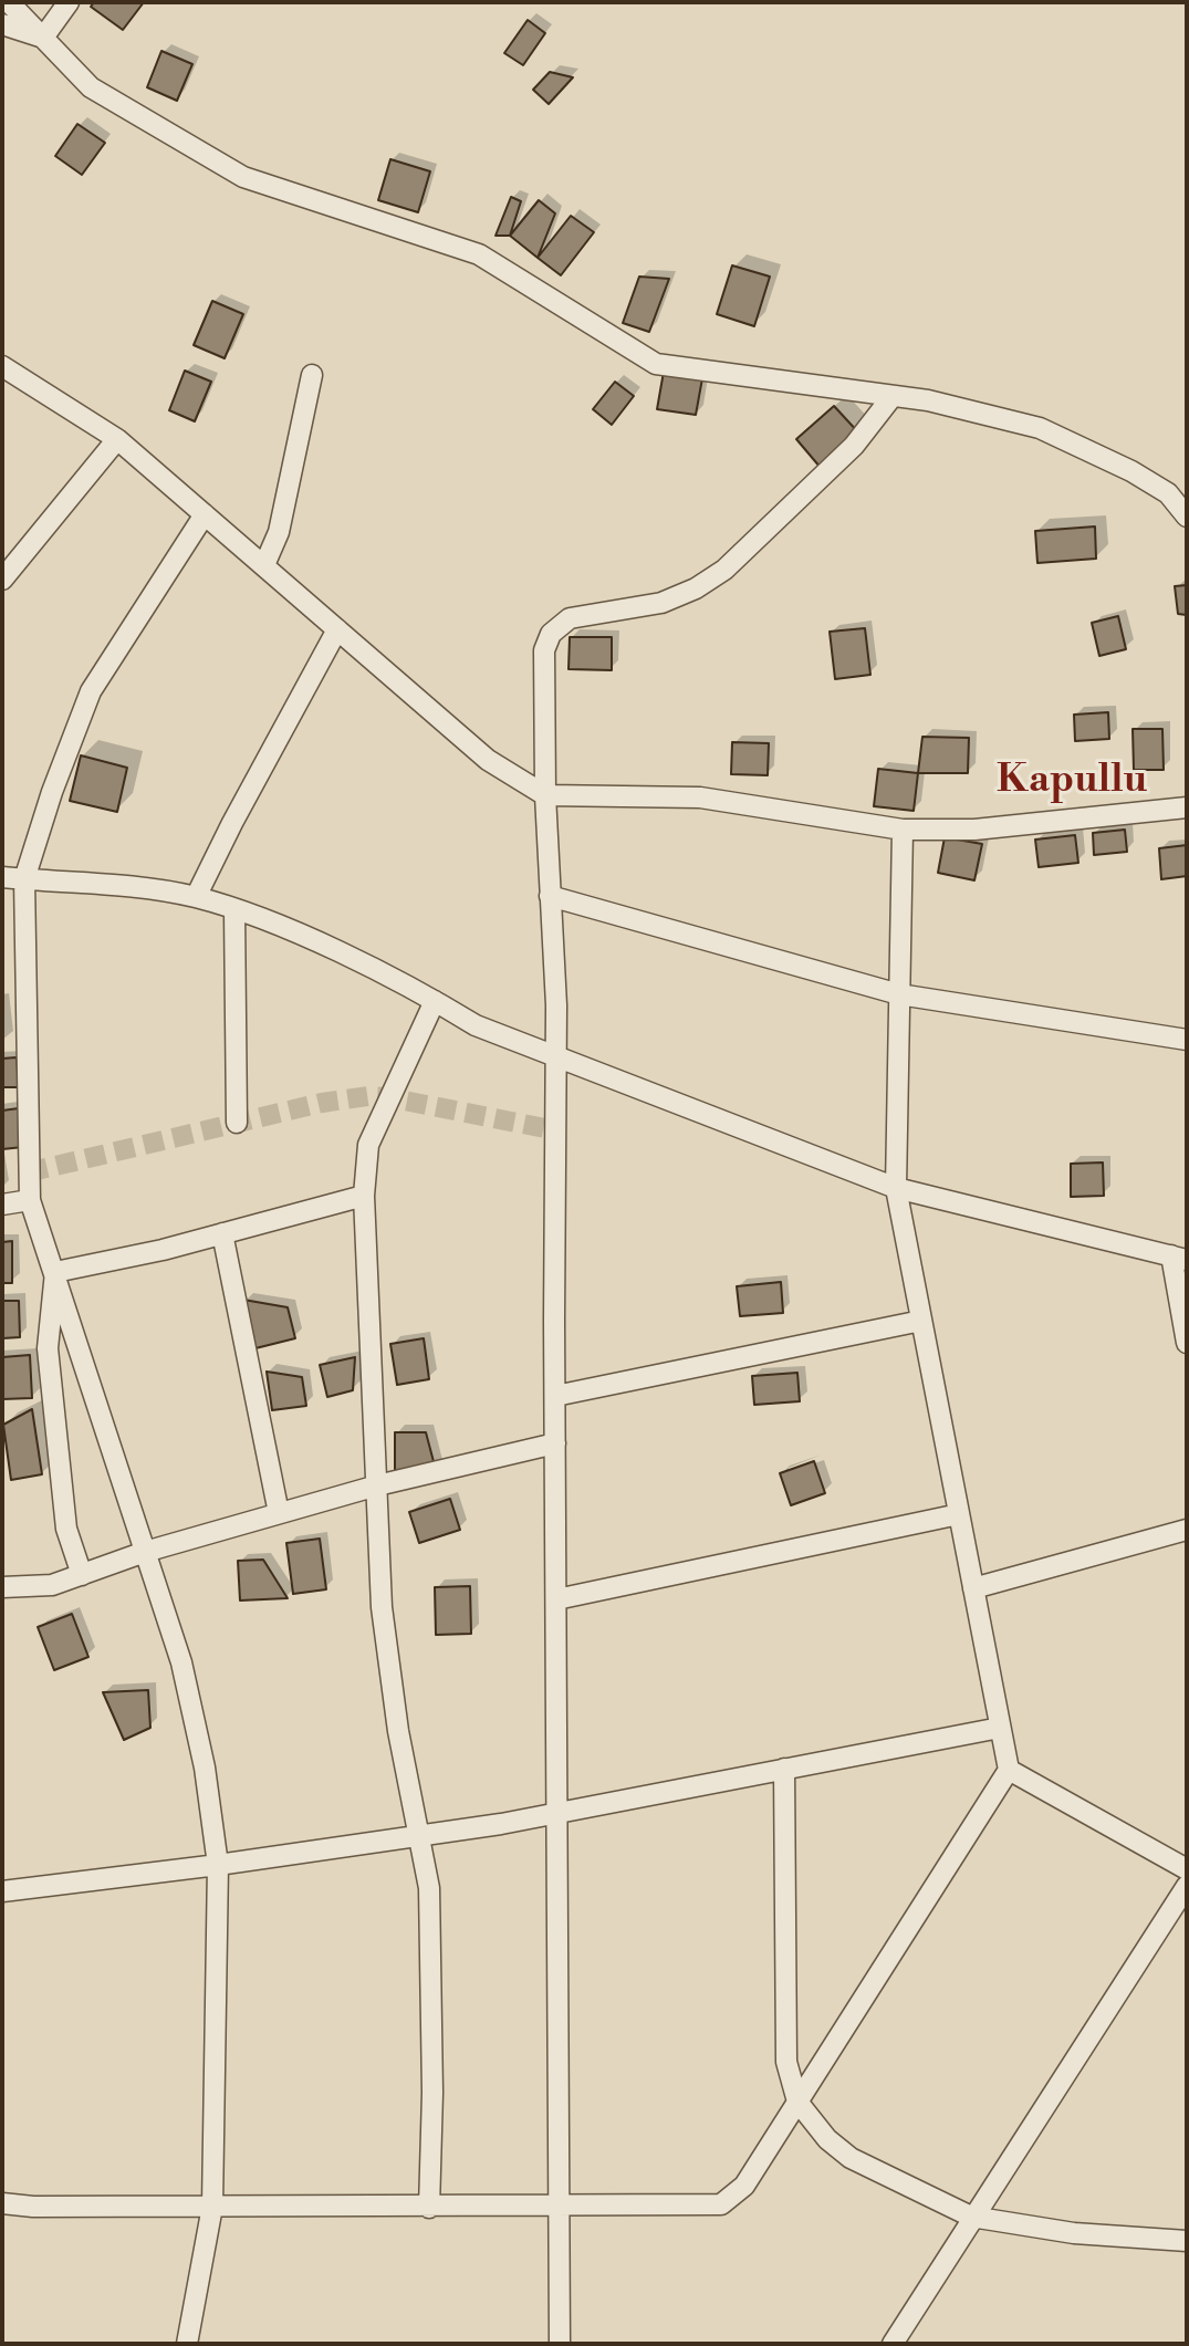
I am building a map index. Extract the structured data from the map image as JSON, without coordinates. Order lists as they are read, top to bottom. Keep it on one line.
{"districts":["Kapullu"]}
